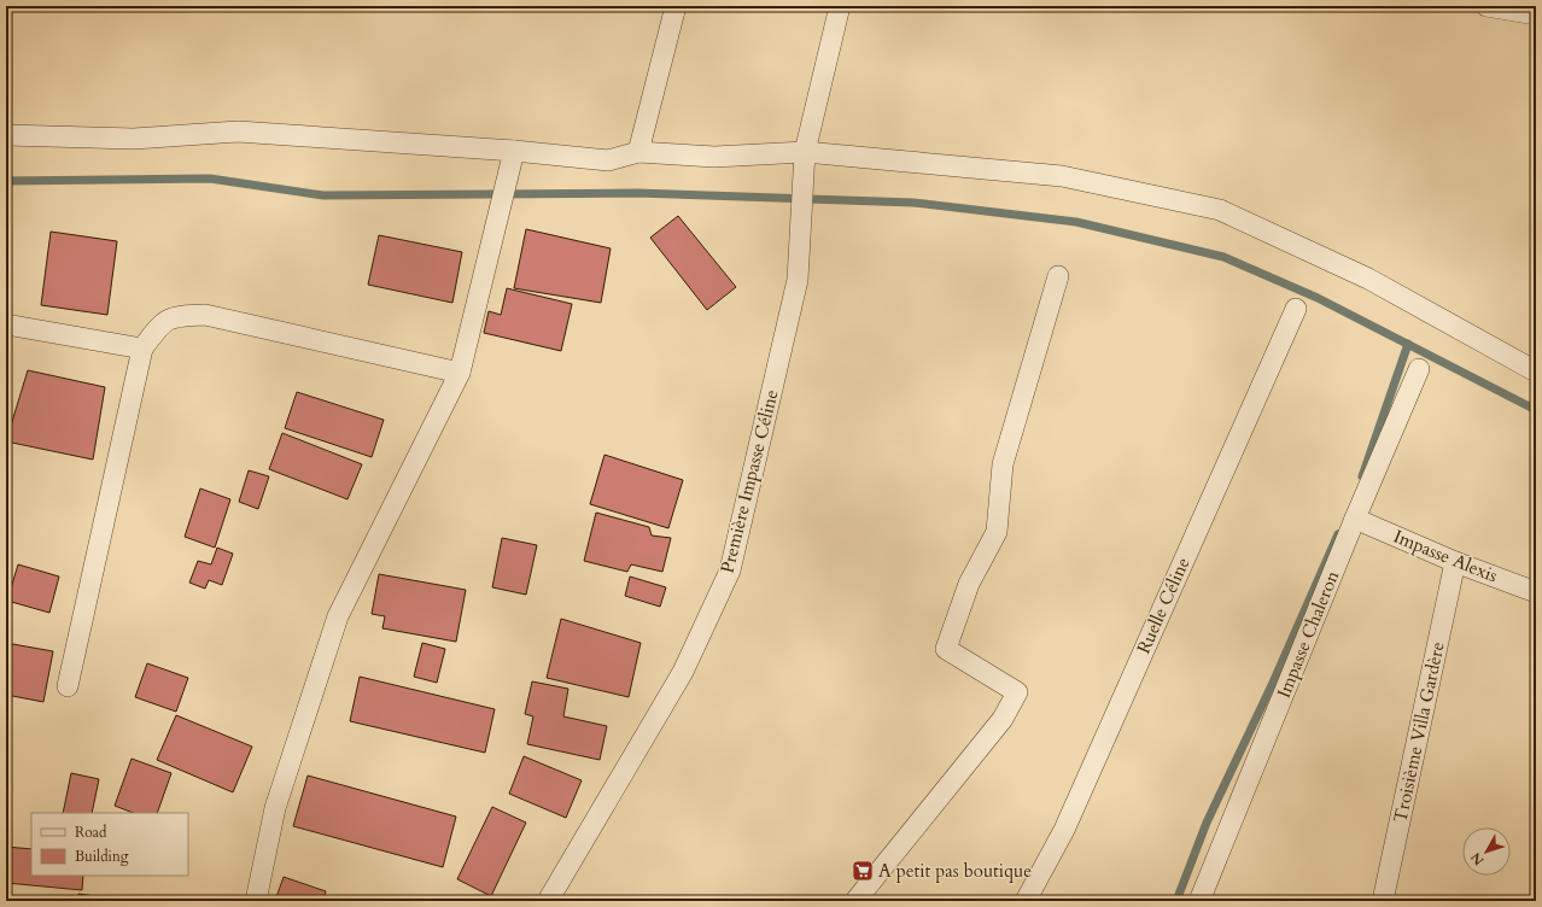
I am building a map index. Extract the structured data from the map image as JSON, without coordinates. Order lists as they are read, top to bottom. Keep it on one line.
{"streets":{"street":["Première Impasse Céline","Impasse Alexis","Ruelle Céline","Impasse Chaleron","Troisième Villa Gardère"]},"crossings":[["Impasse Alexis","Impasse Chaleron"],["Impasse Alexis","Troisième Villa Gardère"]],"places":{"supermarket":["A petit pas boutique"]},"legend":["Road","Building"],"north":"bottom left"}
